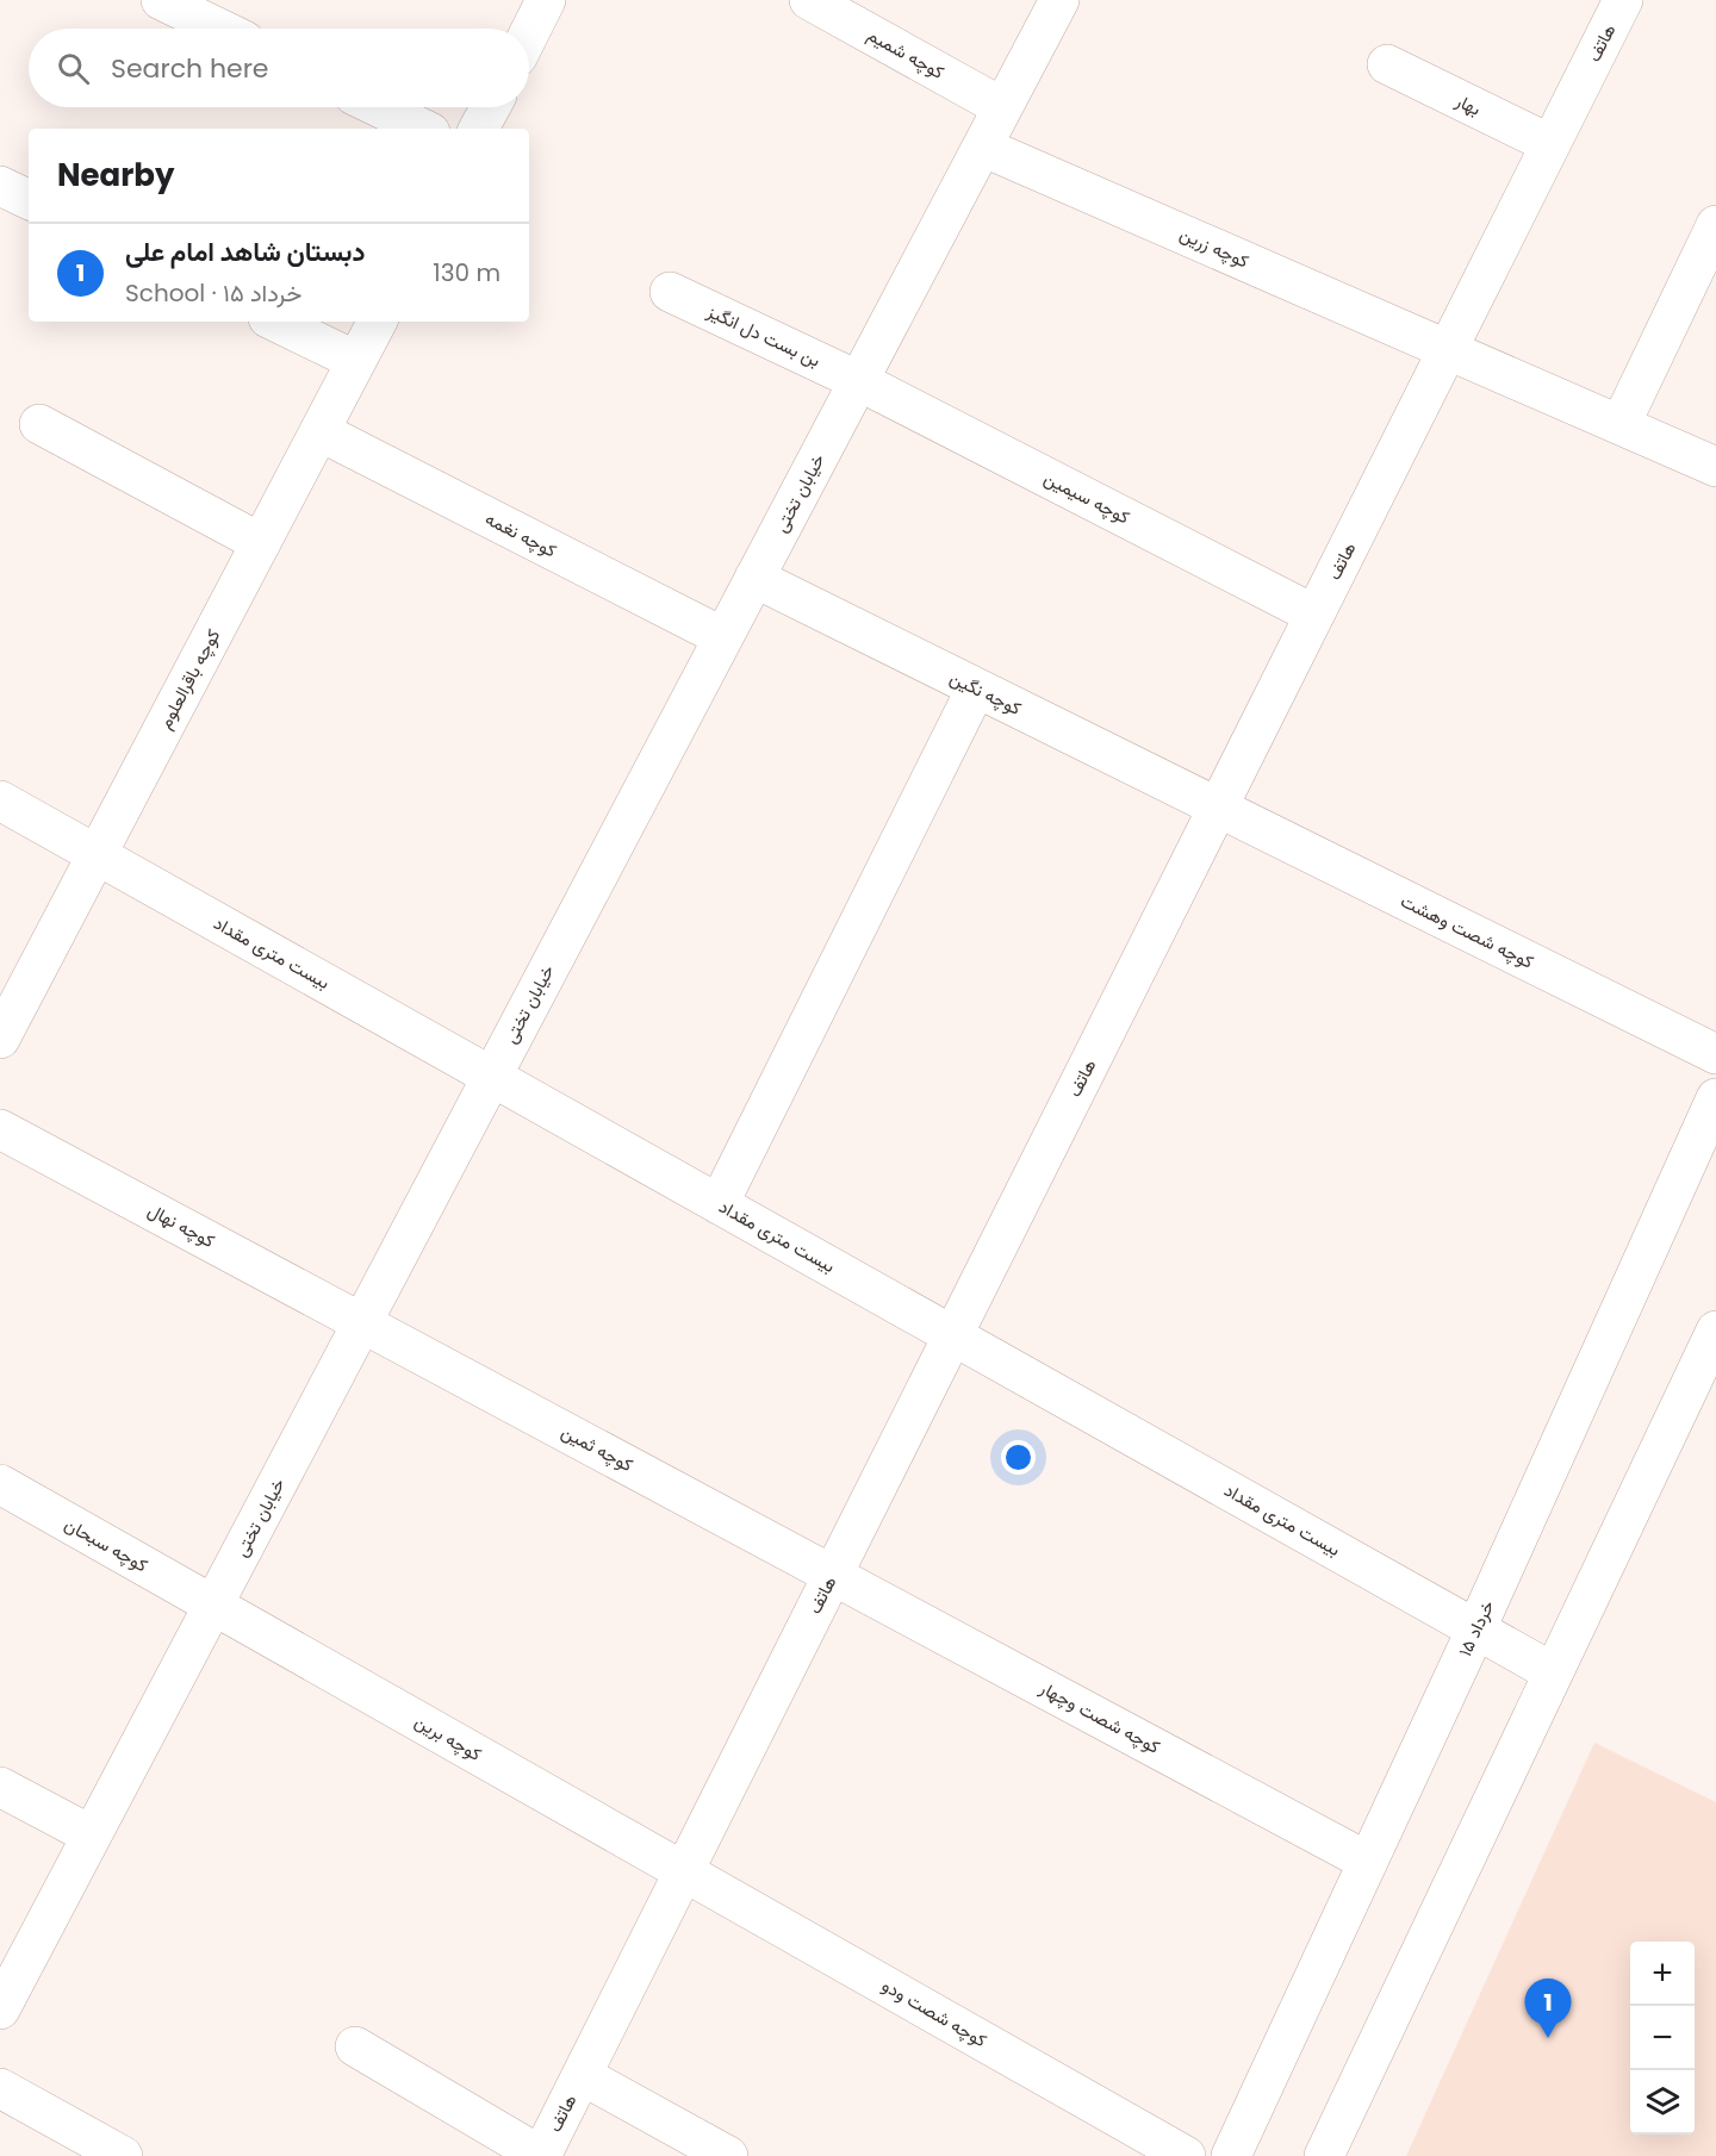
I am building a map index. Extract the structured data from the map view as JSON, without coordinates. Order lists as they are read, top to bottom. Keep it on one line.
{"streets":{"street":["هاتف","کوچه شمیم","بهار","کوچه زرین","بن بست دل انگیز","خیابان تختی","کوچه سیمین","کوچه نغمه","کوچه باقرالعلوم","کوچه نگین","کوچه شصت وهشت","بیست متری مقداد","کوچه نهال","کوچه ثمین","کوچه سبحان","۱۵ خرداد","کوچه شصت وچهار","کوچه برین","کوچه شصت ودو"]},"crossings":[["هاتف","بهار"],["هاتف","کوچه زرین"],["هاتف","کوچه سیمین"],["هاتف","کوچه نگین"],["هاتف","کوچه شصت وهشت"],["هاتف","بیست متری مقداد"],["هاتف","کوچه ثمین"],["هاتف","کوچه شصت وچهار"],["هاتف","کوچه برین"],["هاتف","کوچه شصت ودو"],["کوچه شمیم","خیابان تختی"],["کوچه زرین","خیابان تختی"],["بن بست دل انگیز","خیابان تختی"],["بن بست دل انگیز","کوچه سیمین"],["خیابان تختی","کوچه سیمین"],["خیابان تختی","کوچه نغمه"],["خیابان تختی","کوچه نگین"],["خیابان تختی","بیست متری مقداد"],["خیابان تختی","کوچه نهال"],["خیابان تختی","کوچه ثمین"],["خیابان تختی","کوچه سبحان"],["خیابان تختی","کوچه برین"],["کوچه نغمه","کوچه باقرالعلوم"],["کوچه باقرالعلوم","بیست متری مقداد"],["کوچه نگین","کوچه شصت وهشت"],["بیست متری مقداد","۱۵ خرداد"],["کوچه نهال","کوچه ثمین"],["کوچه ثمین","کوچه شصت وچهار"],["کوچه سبحان","کوچه برین"],["۱۵ خرداد","کوچه شصت وچهار"],["کوچه برین","کوچه شصت ودو"]],"page":{"search":"Search here","heading":"Nearby","list":[{"mark":"1","name":"دبستان شاهد امام علی","note":"School · ۱۵ خرداد","value":"130 m"}],"map_buttons":["+","−"],"pins":"1"}}
